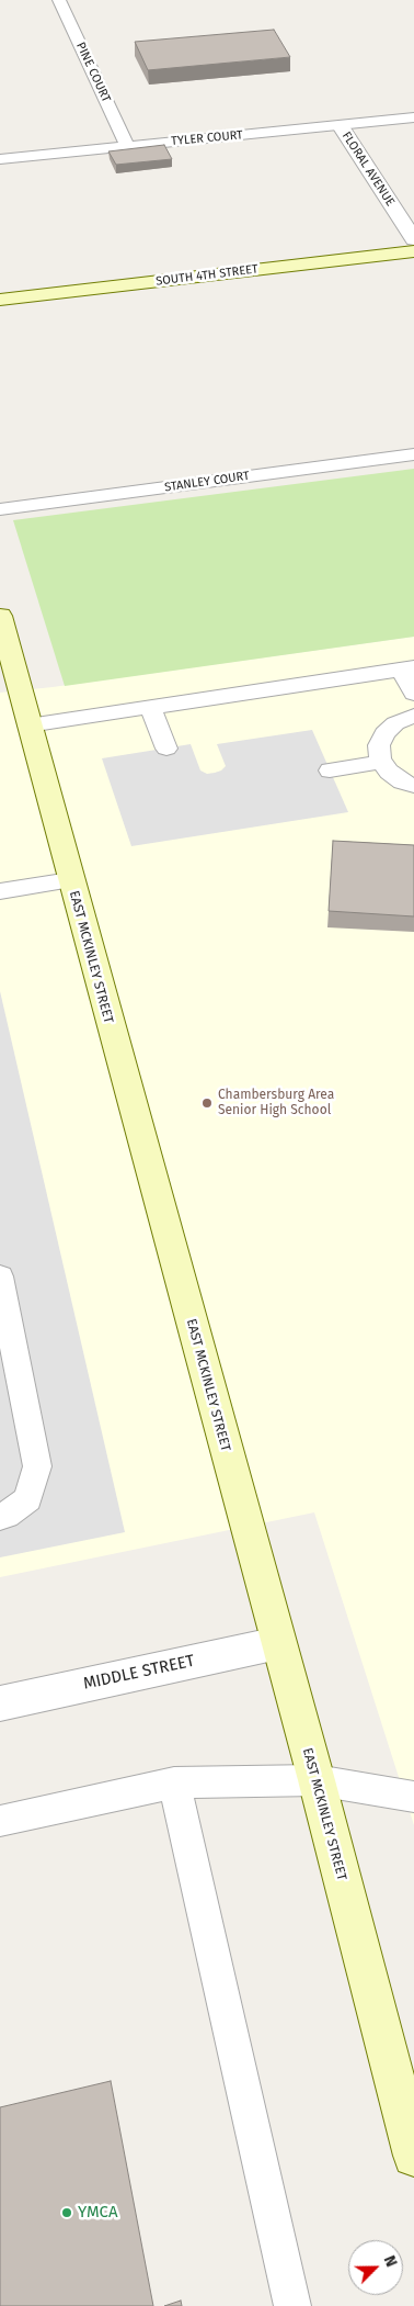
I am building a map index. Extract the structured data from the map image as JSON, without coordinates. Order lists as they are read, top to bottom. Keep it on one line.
{"streets":{"street":["FLORAL AVENUE","SOUTH 4TH STREET","EAST MCKINLEY STREET","MIDDLE STREET"],"lane":["PINE COURT","TYLER COURT","STANLEY COURT"]},"crossings":[["PINE COURT","TYLER COURT"],["TYLER COURT","FLORAL AVENUE"],["EAST MCKINLEY STREET","MIDDLE STREET"]],"places":["Chambersburg Area Senior High School","YMCA"],"north":"top right"}
